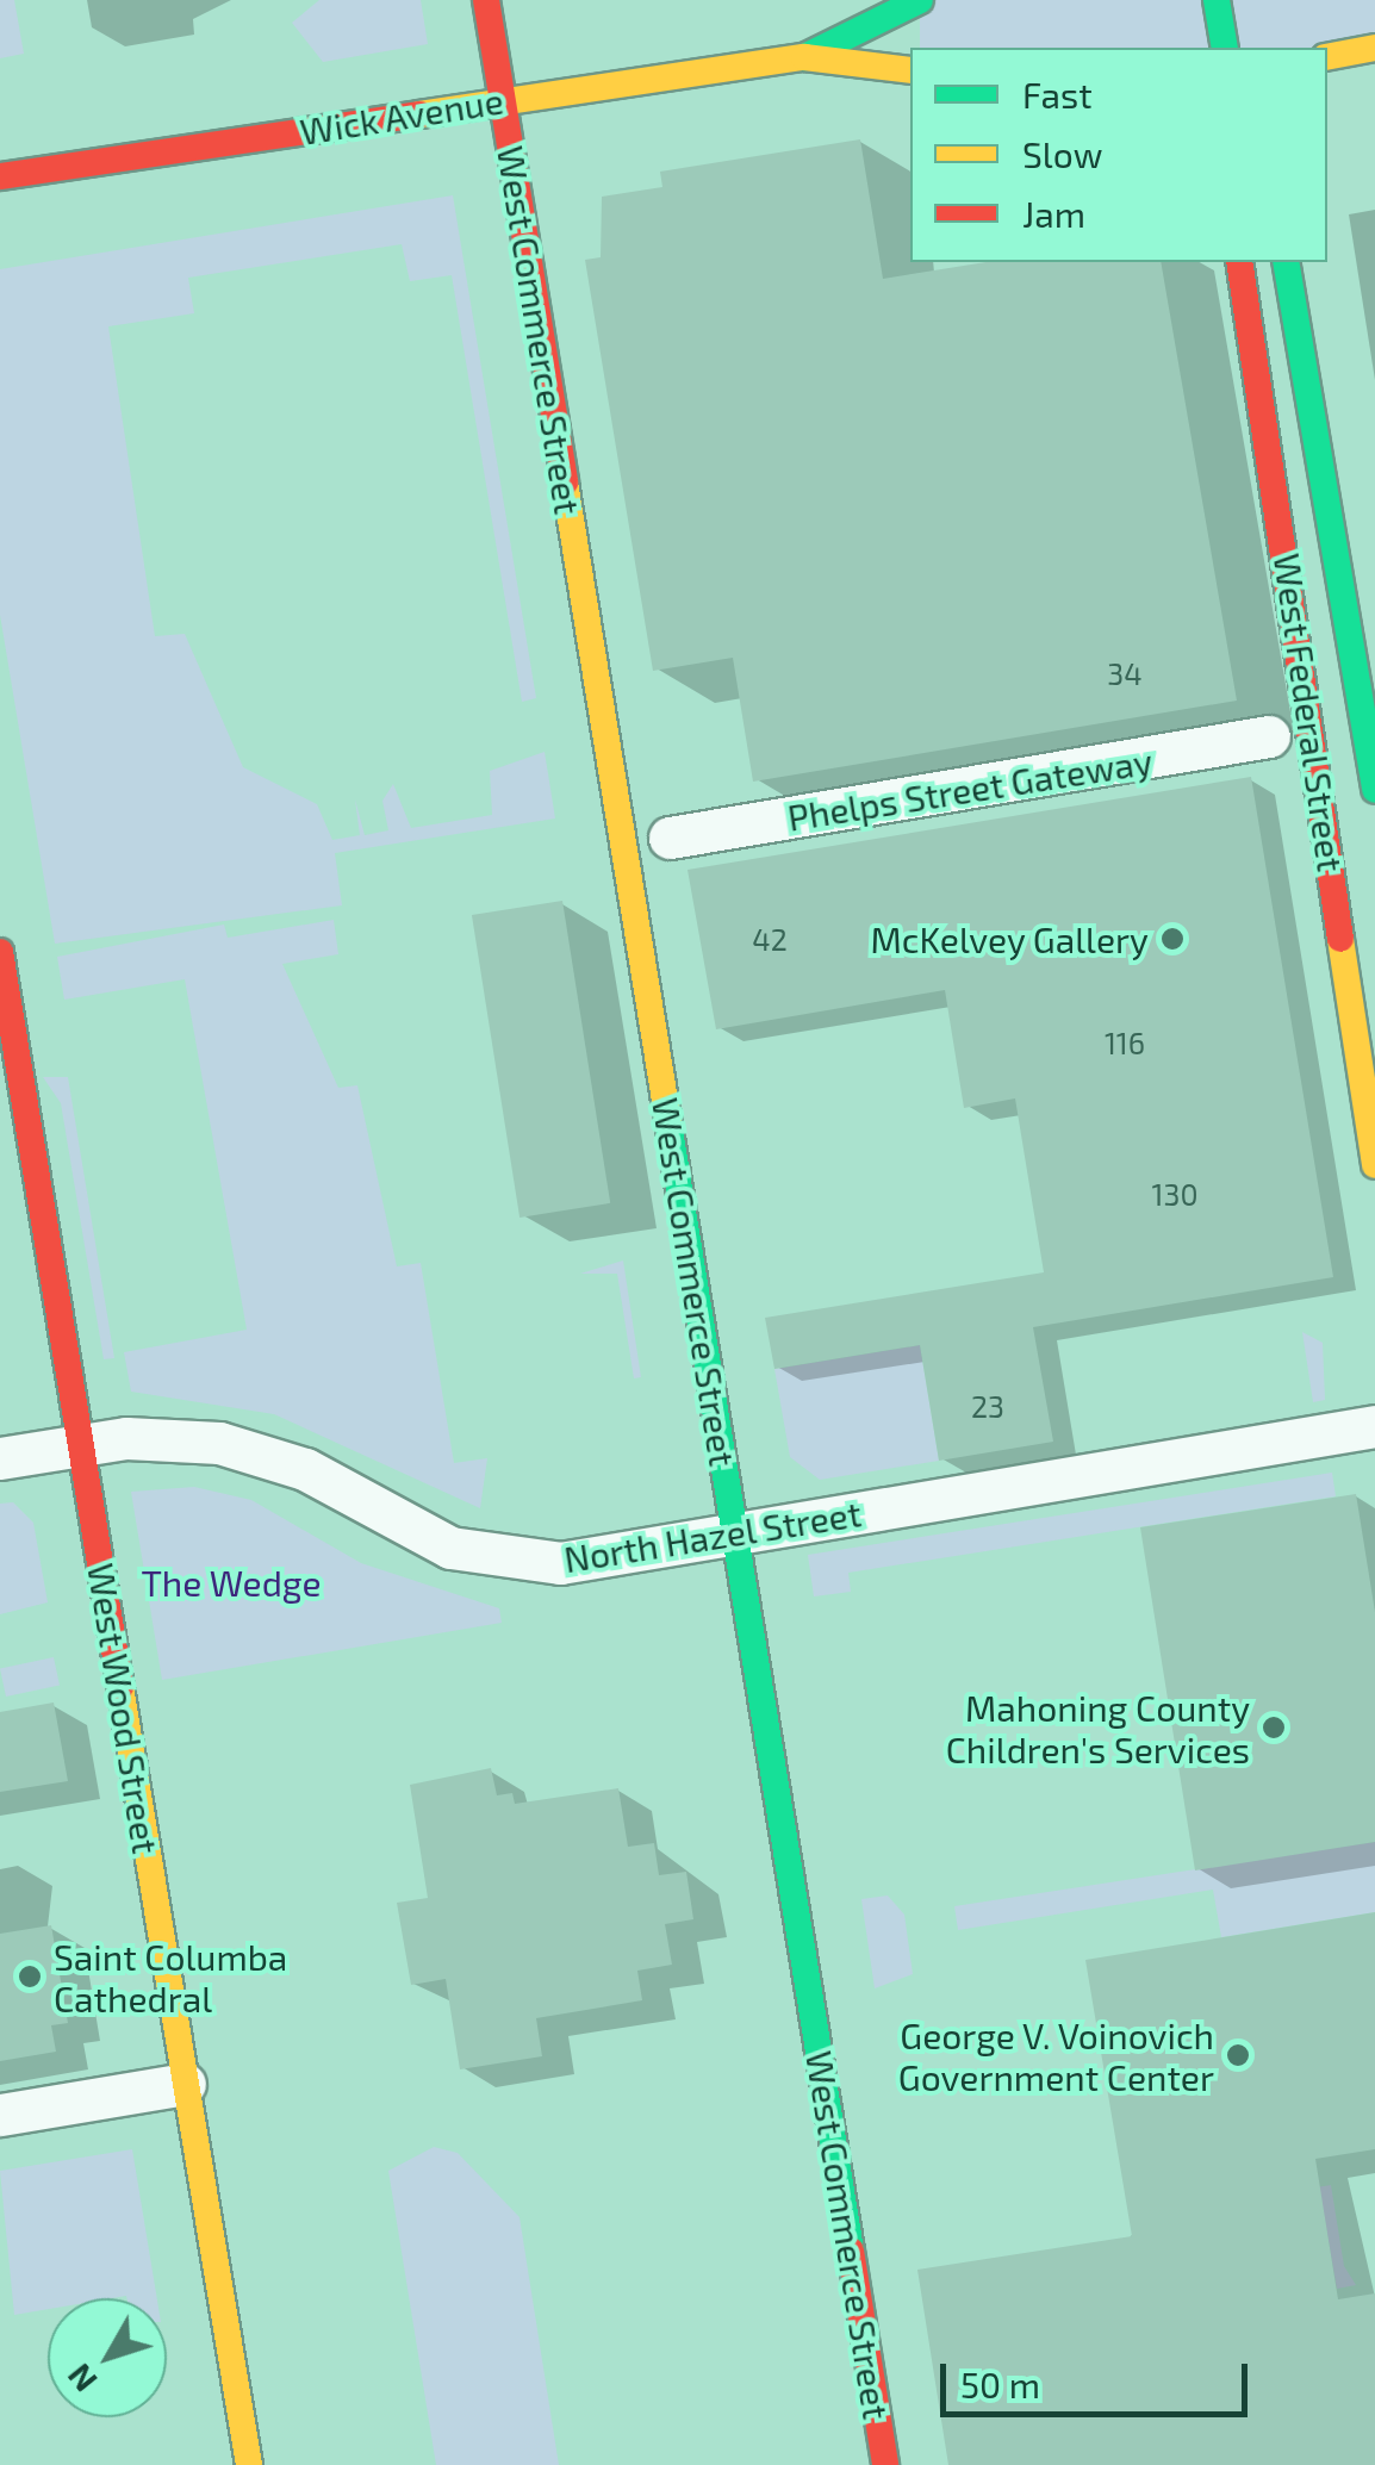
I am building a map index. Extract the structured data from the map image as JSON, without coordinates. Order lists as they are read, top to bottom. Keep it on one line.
{"streets":{"main road":["Wick Avenue","West Commerce Street","West Federal Street","West Wood Street"],"street":["Phelps Street Gateway","North Hazel Street"]},"crossings":[["Wick Avenue","West Commerce Street"],["West Commerce Street","North Hazel Street"],["North Hazel Street","West Wood Street"]],"parks":["The Wedge"],"places":["McKelvey Gallery","Mahoning County Children's Services","Saint Columba Cathedral","George V. Voinovich Government Center"],"house_numbers":["34","42","116","130","23"],"legend":["Fast","Slow","Jam"],"scale_bar":"50 m","north":"bottom left"}
